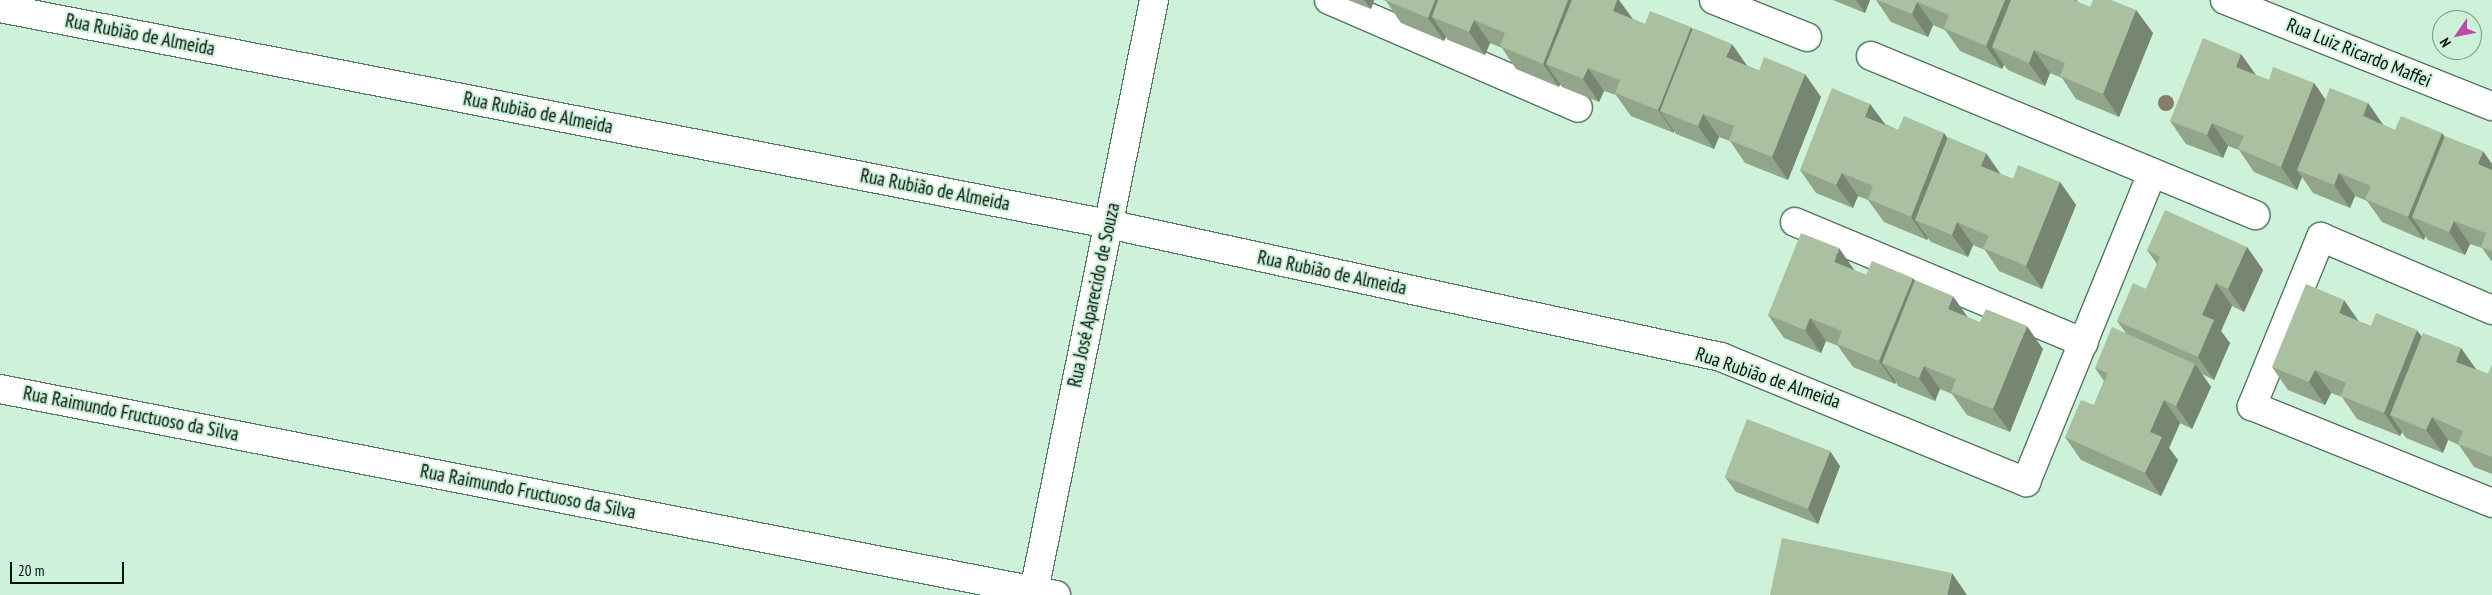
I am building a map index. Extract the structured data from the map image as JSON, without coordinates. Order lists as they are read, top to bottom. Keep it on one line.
{"streets":{"street":["Rua Rubião de Almeida","Rua Luiz Ricardo Maffei","Rua José Aparecido de Souza","Rua Raimundo Fructuoso da Silva"]},"crossings":[["Rua Rubião de Almeida","Rua José Aparecido de Souza"],["Rua José Aparecido de Souza","Rua Raimundo Fructuoso da Silva"]],"scale_bar":"20 m","north":"bottom left"}
